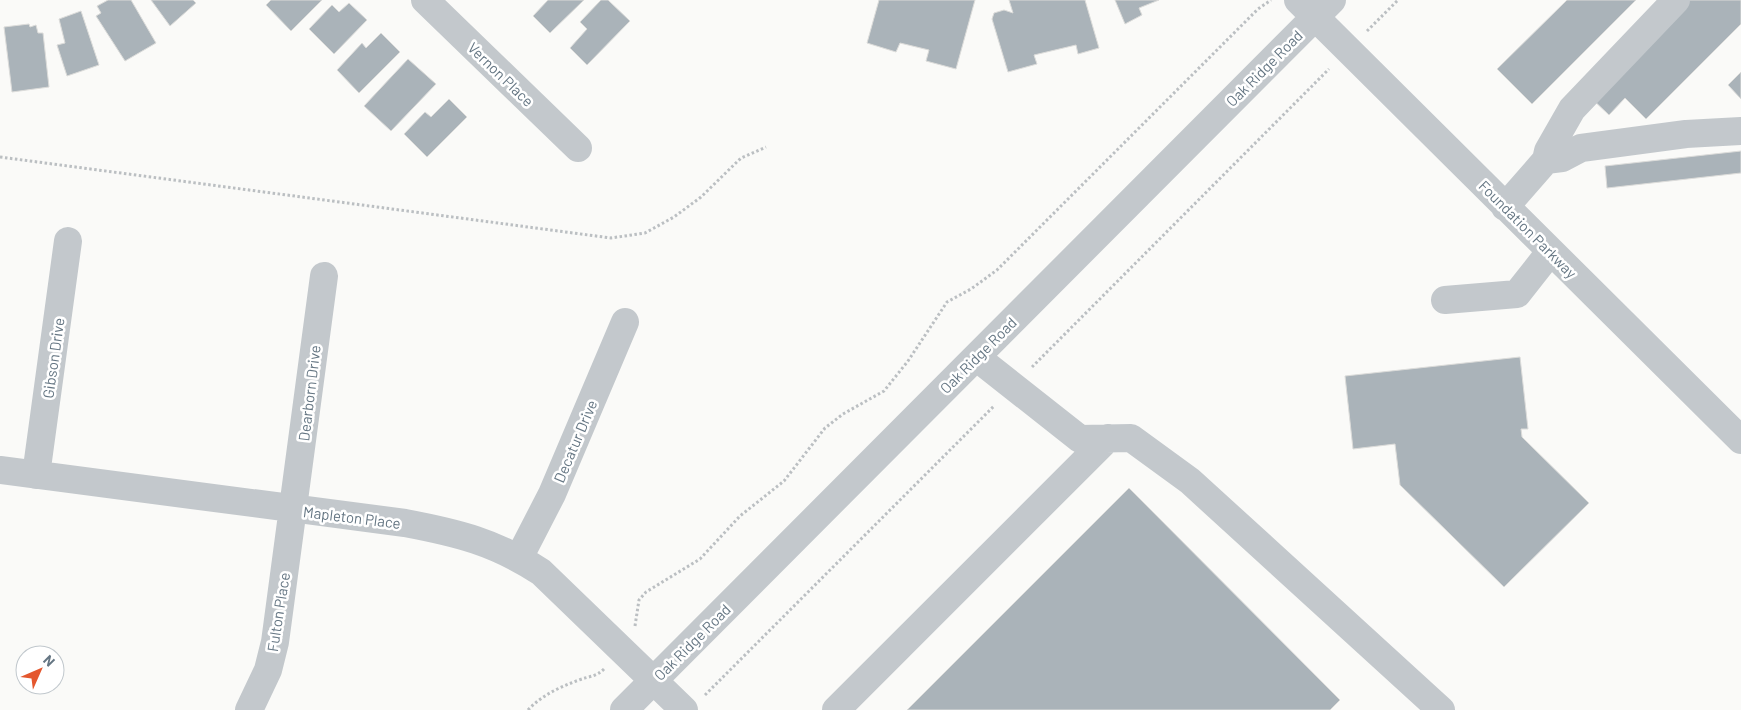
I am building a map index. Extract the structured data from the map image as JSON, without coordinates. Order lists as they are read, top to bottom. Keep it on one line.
{"streets":{"street":["Oak Ridge Road","Vernon Place","Foundation Parkway","Gibson Drive","Dearborn Drive","Decatur Drive","Mapleton Place","Fulton Place"]},"crossings":[["Oak Ridge Road","Foundation Parkway"],["Oak Ridge Road","Mapleton Place"],["Gibson Drive","Mapleton Place"],["Dearborn Drive","Mapleton Place"],["Dearborn Drive","Fulton Place"],["Decatur Drive","Mapleton Place"],["Mapleton Place","Fulton Place"]],"north":"top right"}
